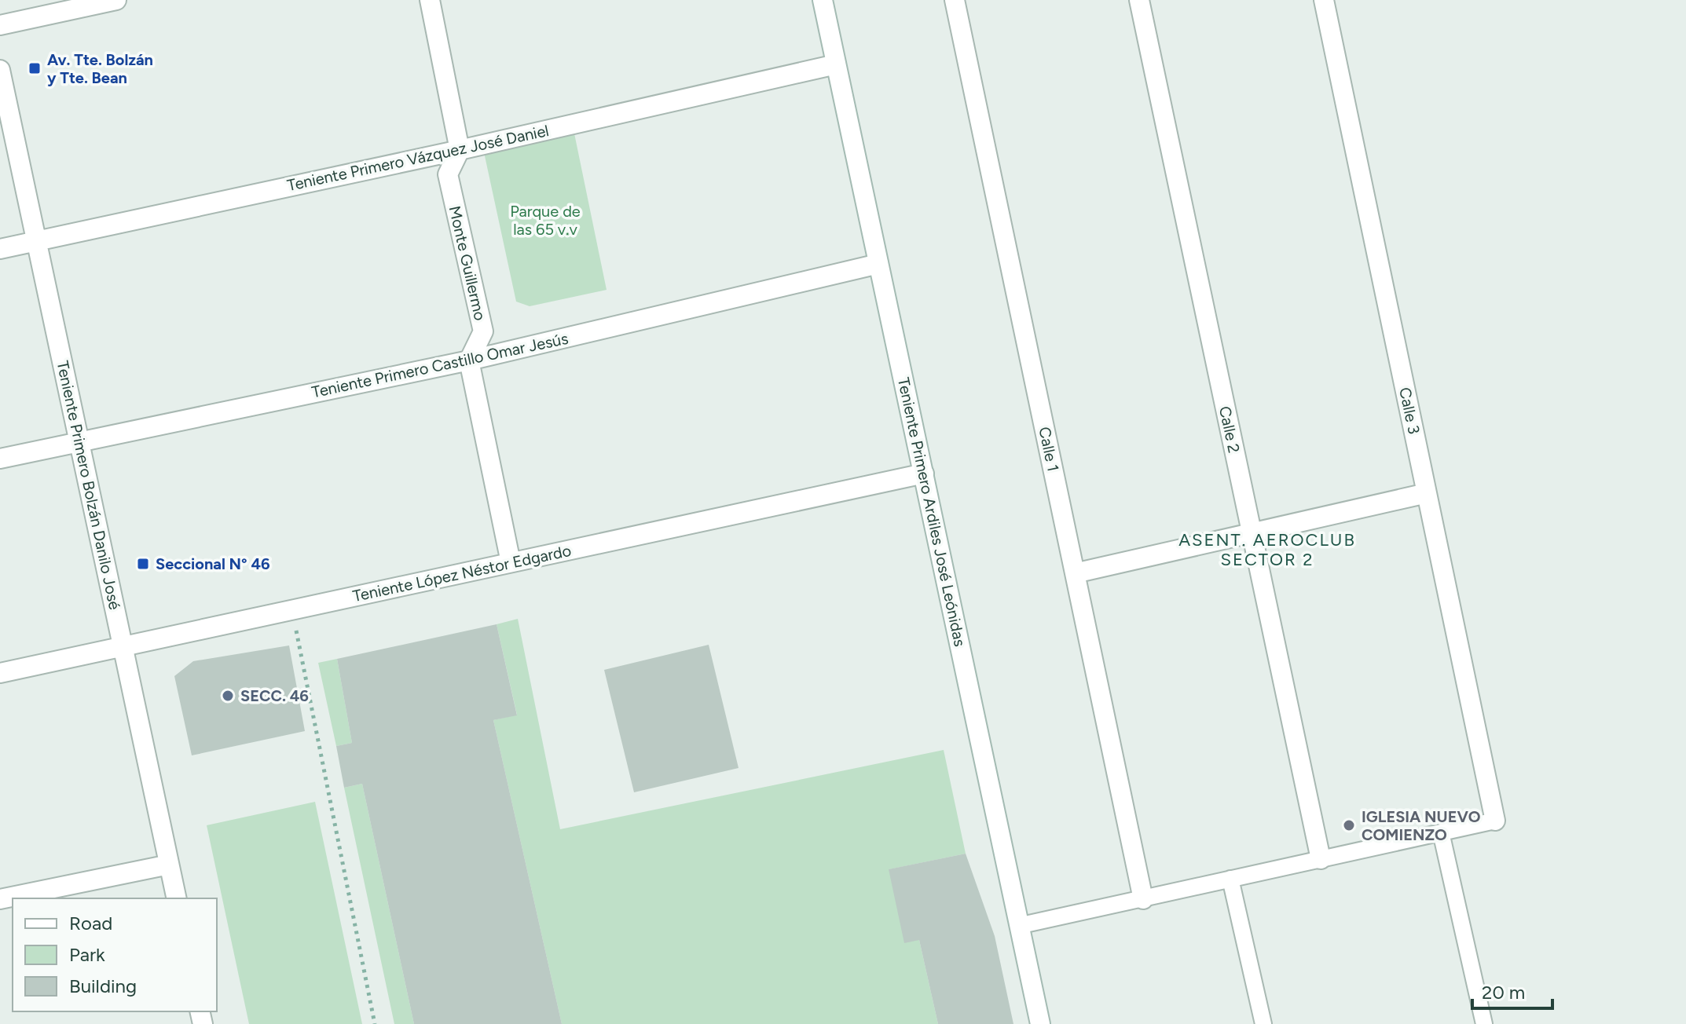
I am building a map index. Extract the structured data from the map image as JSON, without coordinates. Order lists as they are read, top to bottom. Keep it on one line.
{"streets":{"street":["Teniente Primero Vázquez José Daniel","Monte Guillermo","Teniente Primero Castillo Omar Jesús","Calle 3","Calle 2","Calle 1","Teniente Primero Bolzán Danilo José","Teniente Primero Ardiles José Leónidas","Teniente López Néstor Edgardo"]},"crossings":[["Teniente Primero Vázquez José Daniel","Monte Guillermo"],["Teniente Primero Vázquez José Daniel","Teniente Primero Bolzán Danilo José"],["Teniente Primero Vázquez José Daniel","Teniente Primero Ardiles José Leónidas"],["Monte Guillermo","Teniente Primero Castillo Omar Jesús"],["Teniente Primero Castillo Omar Jesús","Teniente Primero Bolzán Danilo José"],["Teniente Primero Castillo Omar Jesús","Teniente Primero Ardiles José Leónidas"],["Teniente Primero Bolzán Danilo José","Teniente López Néstor Edgardo"],["Teniente Primero Ardiles José Leónidas","Teniente López Néstor Edgardo"]],"districts":["ASENT. AEROCLUB SECTOR 2"],"parks":["Parque de las 65 v.v"],"places":{"transit":["Av. Tte. Bolzán y Tte. Bean","Seccional N° 46"],"other":["SECC. 46","IGLESIA NUEVO COMIENZO"]},"legend":["Road","Park","Building"],"scale_bar":"20 m"}
